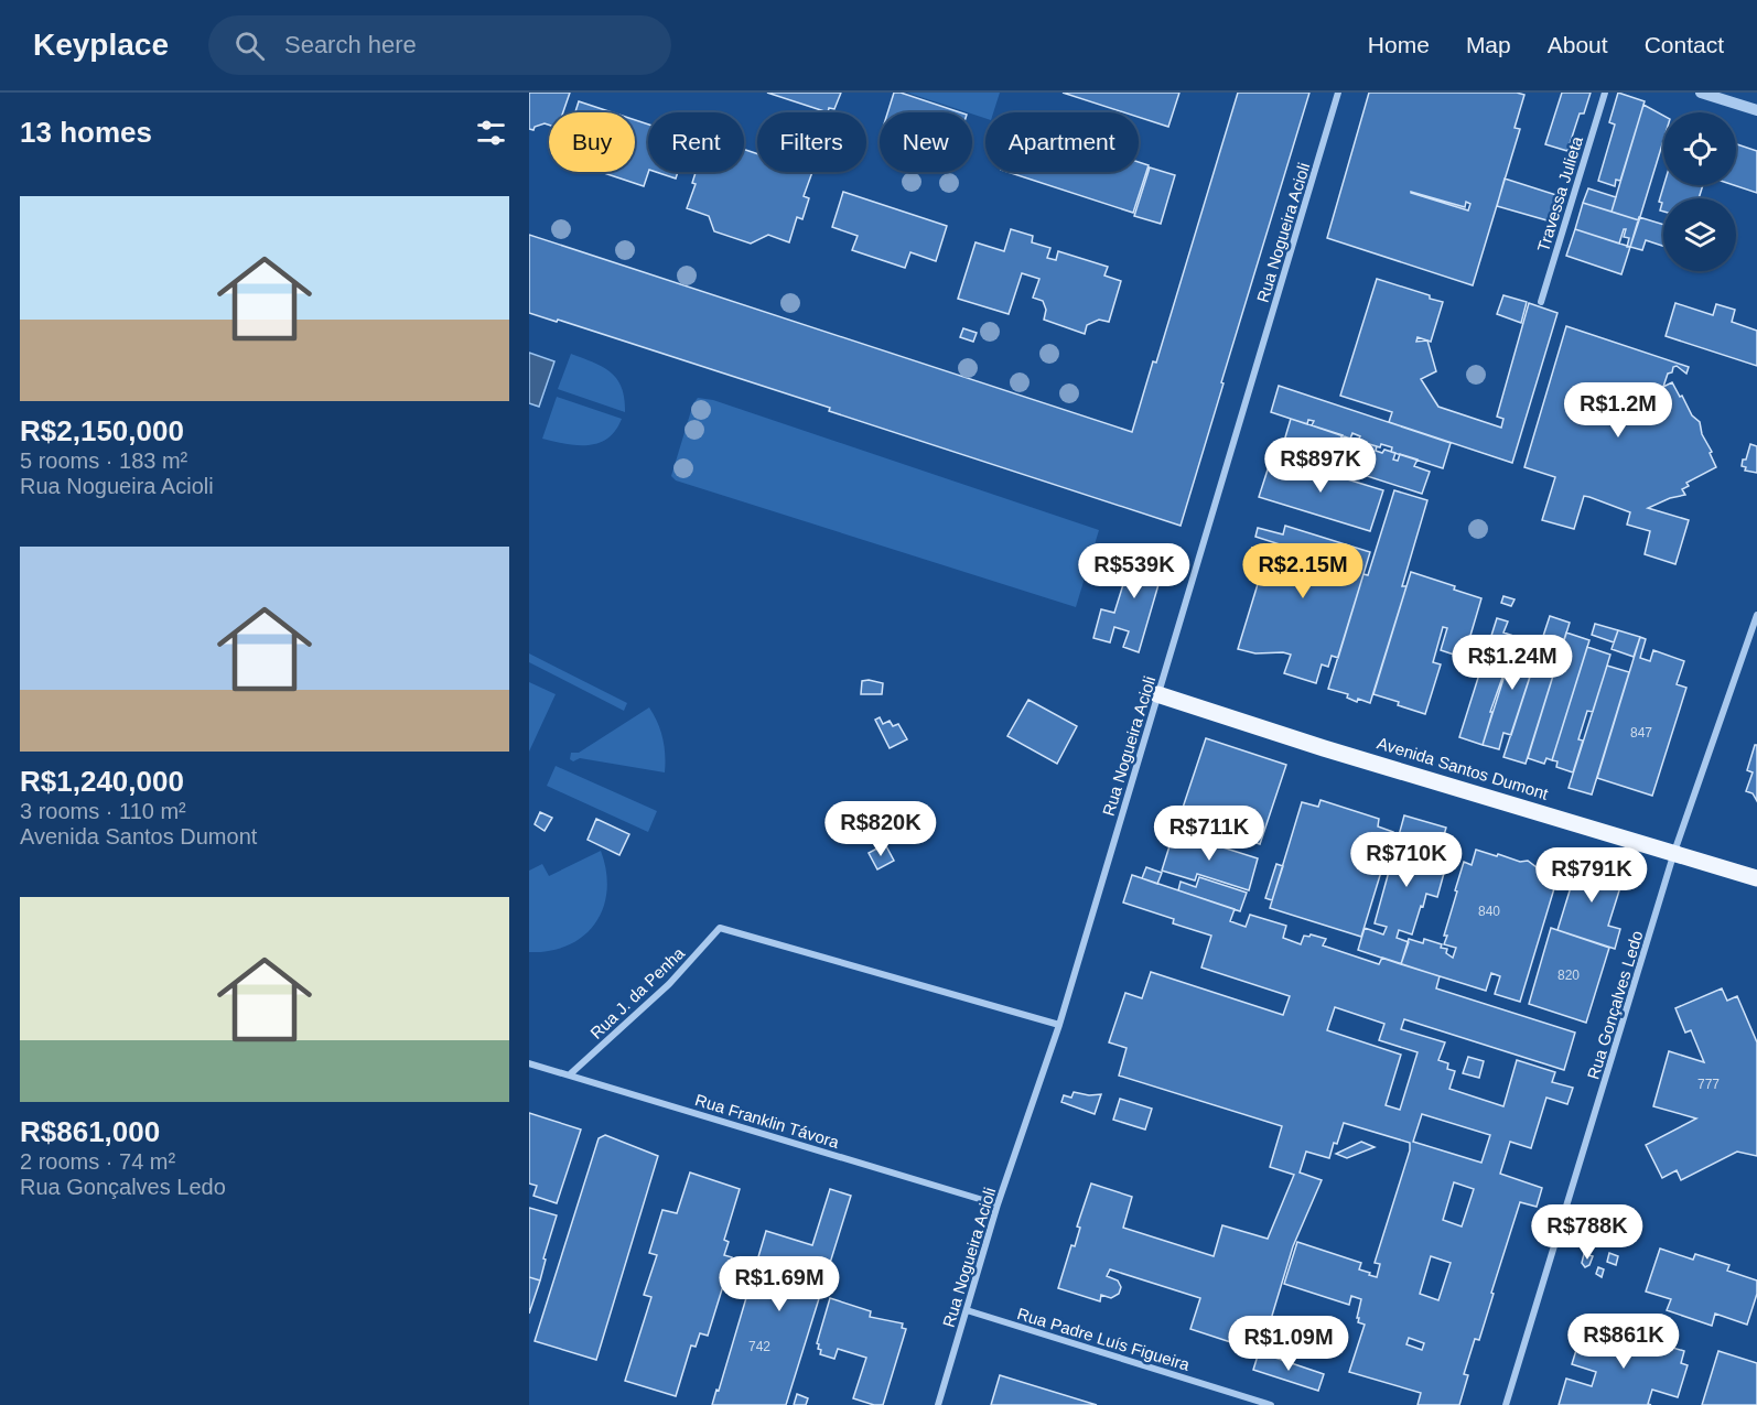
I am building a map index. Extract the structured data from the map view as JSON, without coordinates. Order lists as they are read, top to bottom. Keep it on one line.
{"streets":{"main road":["Avenida Santos Dumont"],"street":["Travessa Julieta","Rua Nogueira Acioli","Rua J. da Penha","Rua Gonçalves Ledo","Rua Franklin Távora","Rua Padre Luís Figueira"]},"crossings":[["Rua Nogueira Acioli","Avenida Santos Dumont"],["Rua Nogueira Acioli","Rua J. da Penha"],["Rua Nogueira Acioli","Rua Franklin Távora"],["Rua Nogueira Acioli","Rua Padre Luís Figueira"],["Avenida Santos Dumont","Rua Gonçalves Ledo"],["Rua J. da Penha","Rua Franklin Távora"]],"house_numbers":["847","840","820","777","742"],"page":{"header":"Keyplace","search":"Search here","nav":["Home","Map","About","Contact"],"heading":"13 homes","chip":["Buy","Rent","Filters","New","Apartment"],"list":[{"name":"R$2,150,000","note":"5 rooms · 183 m² · Rua Nogueira Acioli"},{"name":"R$1,240,000","note":"3 rooms · 110 m² · Avenida Santos Dumont"},{"name":"R$861,000","note":"2 rooms · 74 m² · Rua Gonçalves Ledo"}],"price":["R$1.2M","R$897K","R$539K","R$2.15M","R$1.24M","R$820K","R$711K","R$710K","R$791K","R$788K","R$1.69M","R$861K","R$1.09M"]}}
